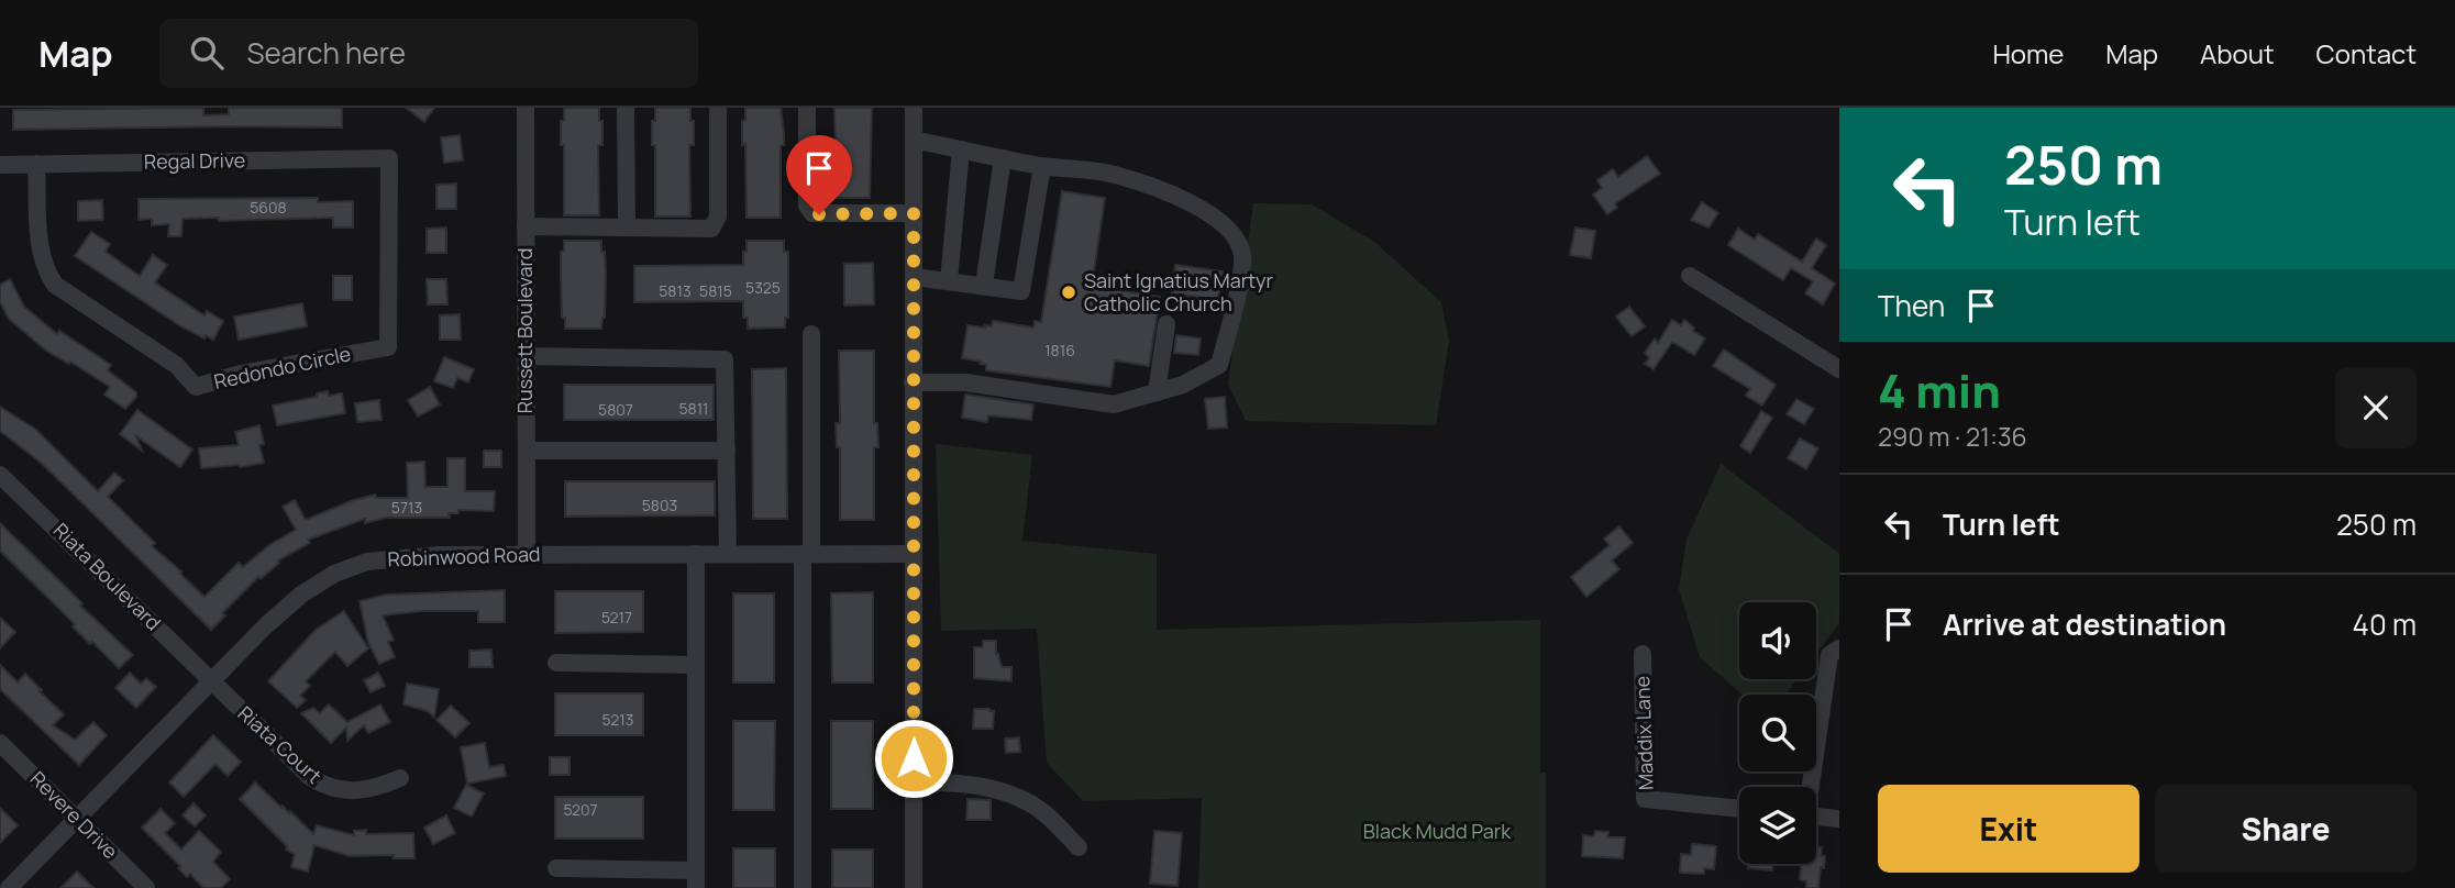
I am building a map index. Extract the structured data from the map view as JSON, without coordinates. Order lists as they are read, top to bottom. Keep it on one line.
{"streets":{"street":["Regal Drive","Russett Boulevard","Redondo Circle","Robinwood Road","Riata Boulevard","Maddix Lane","Riata Court","Revere Drive"]},"crossings":[["Regal Drive","Redondo Circle"],["Russett Boulevard","Robinwood Road"],["Robinwood Road","Riata Boulevard"],["Robinwood Road","Riata Court"],["Robinwood Road","Revere Drive"],["Riata Boulevard","Riata Court"]],"parks":["Black Mudd Park"],"places":["Saint Ignatius Martyr Catholic Church"],"house_numbers":["5608","5325","5813","5815","1816","5811","5807","5803","5713","5217","5213","5207"],"page":{"header":"Map","search":"Search here","nav":["Home","Map","About","Contact"],"turn":["250 m","Turn left"],"then":"Then","heading":["4 min","290 m · 21:36"],"list":[{"name":"Turn left","value":"250 m"},{"name":"Arrive at destination","value":"40 m"}],"buttons":["Exit","Share"]}}
